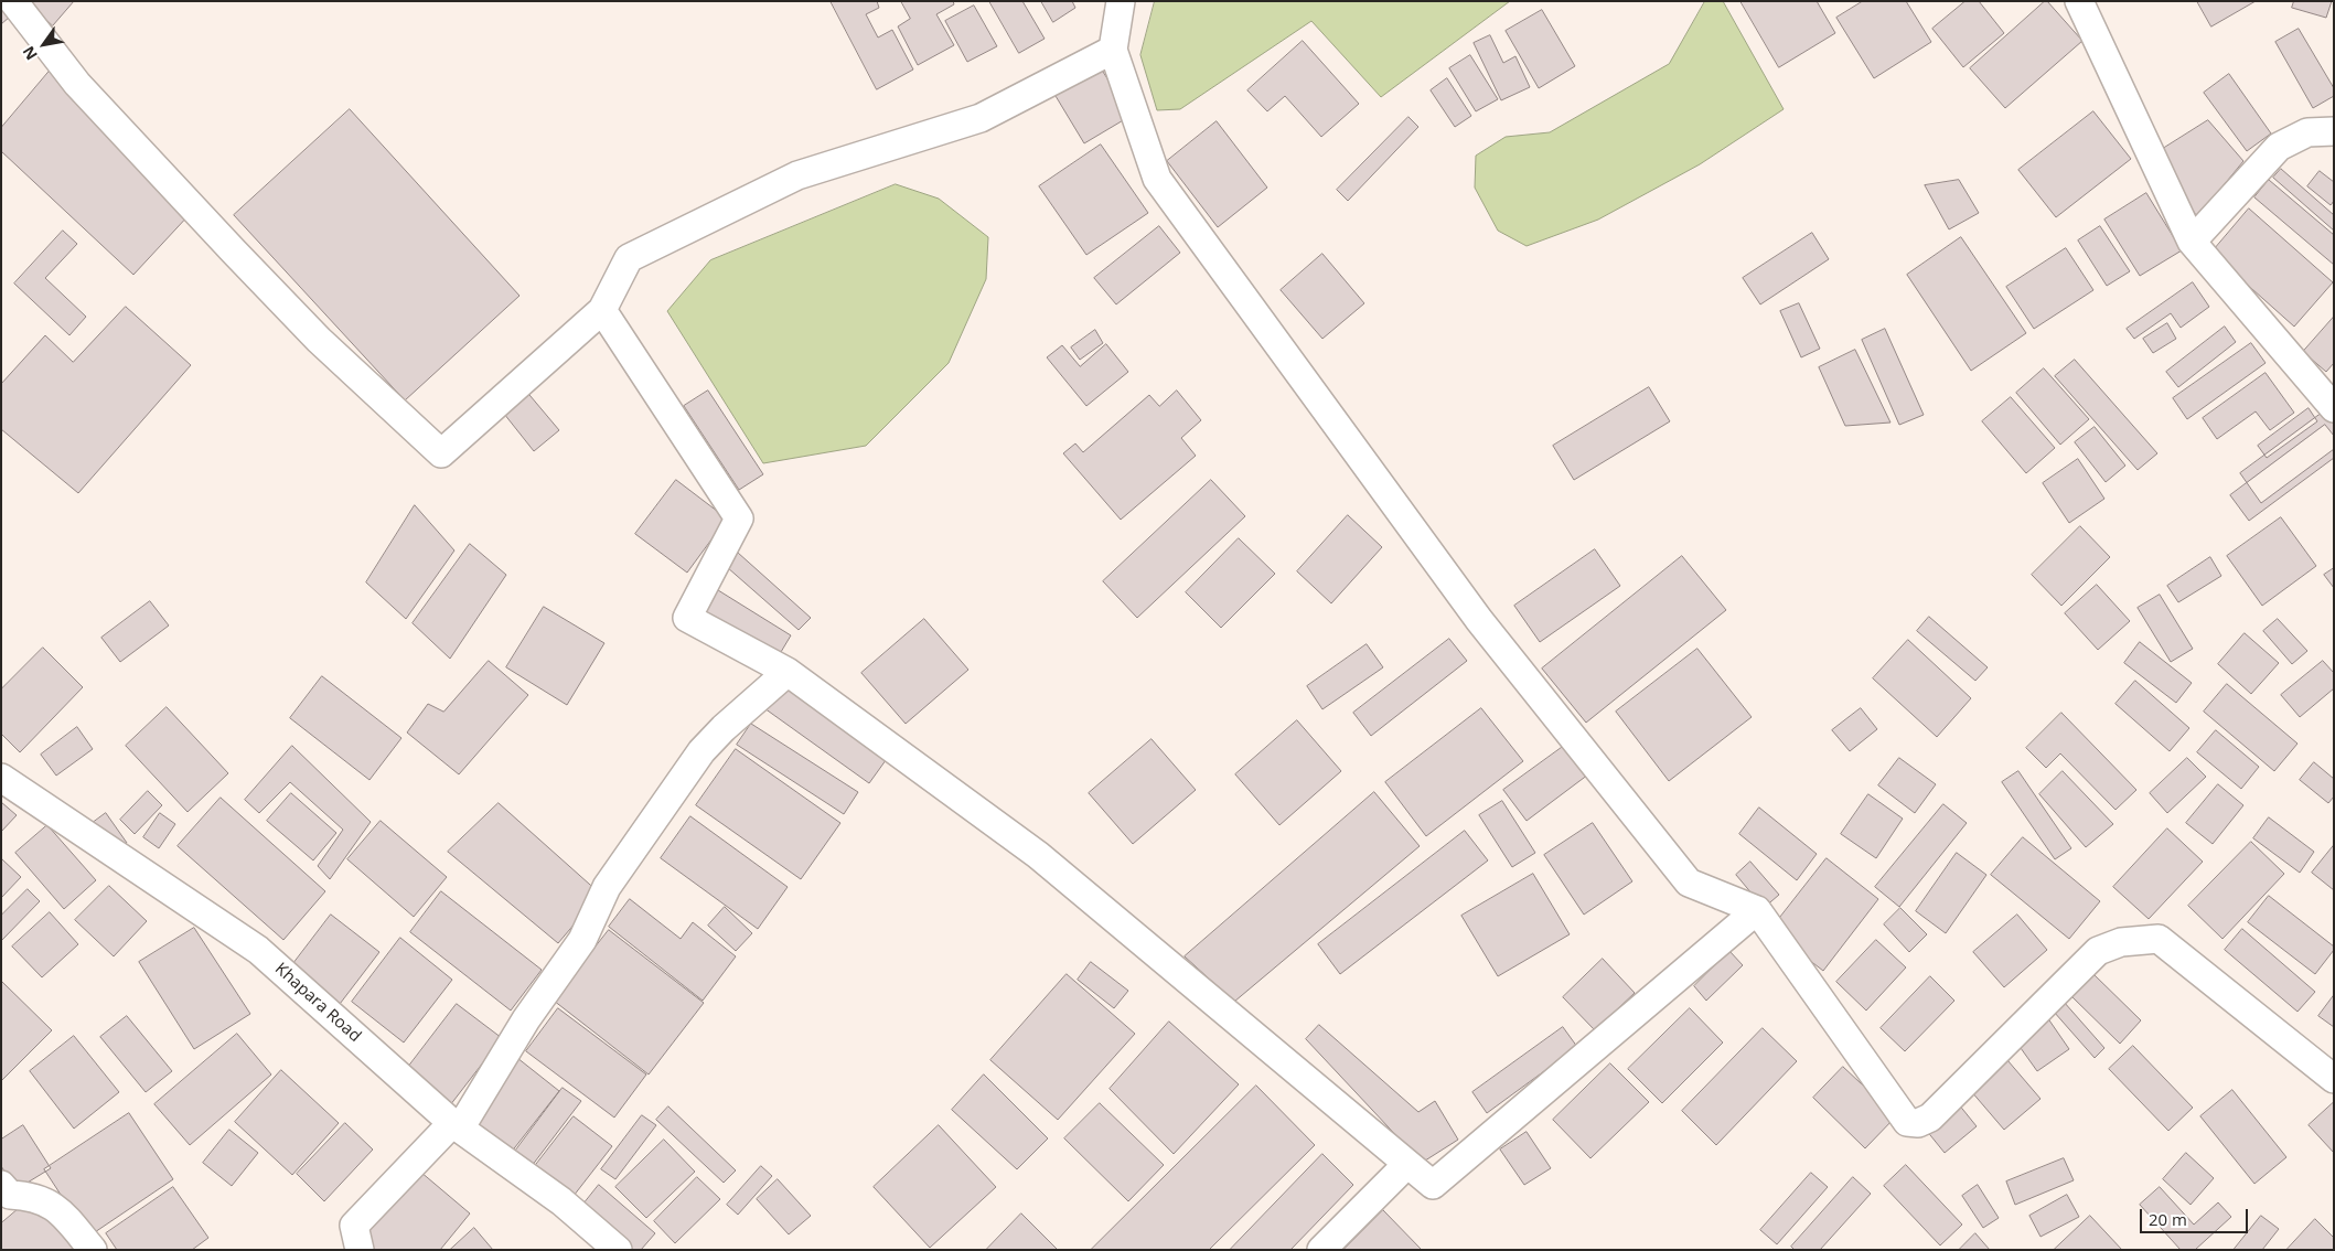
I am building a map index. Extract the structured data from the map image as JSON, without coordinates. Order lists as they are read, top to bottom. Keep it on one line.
{"streets":{"street":["Khapara Road"]},"scale_bar":"20 m","north":"bottom left"}
